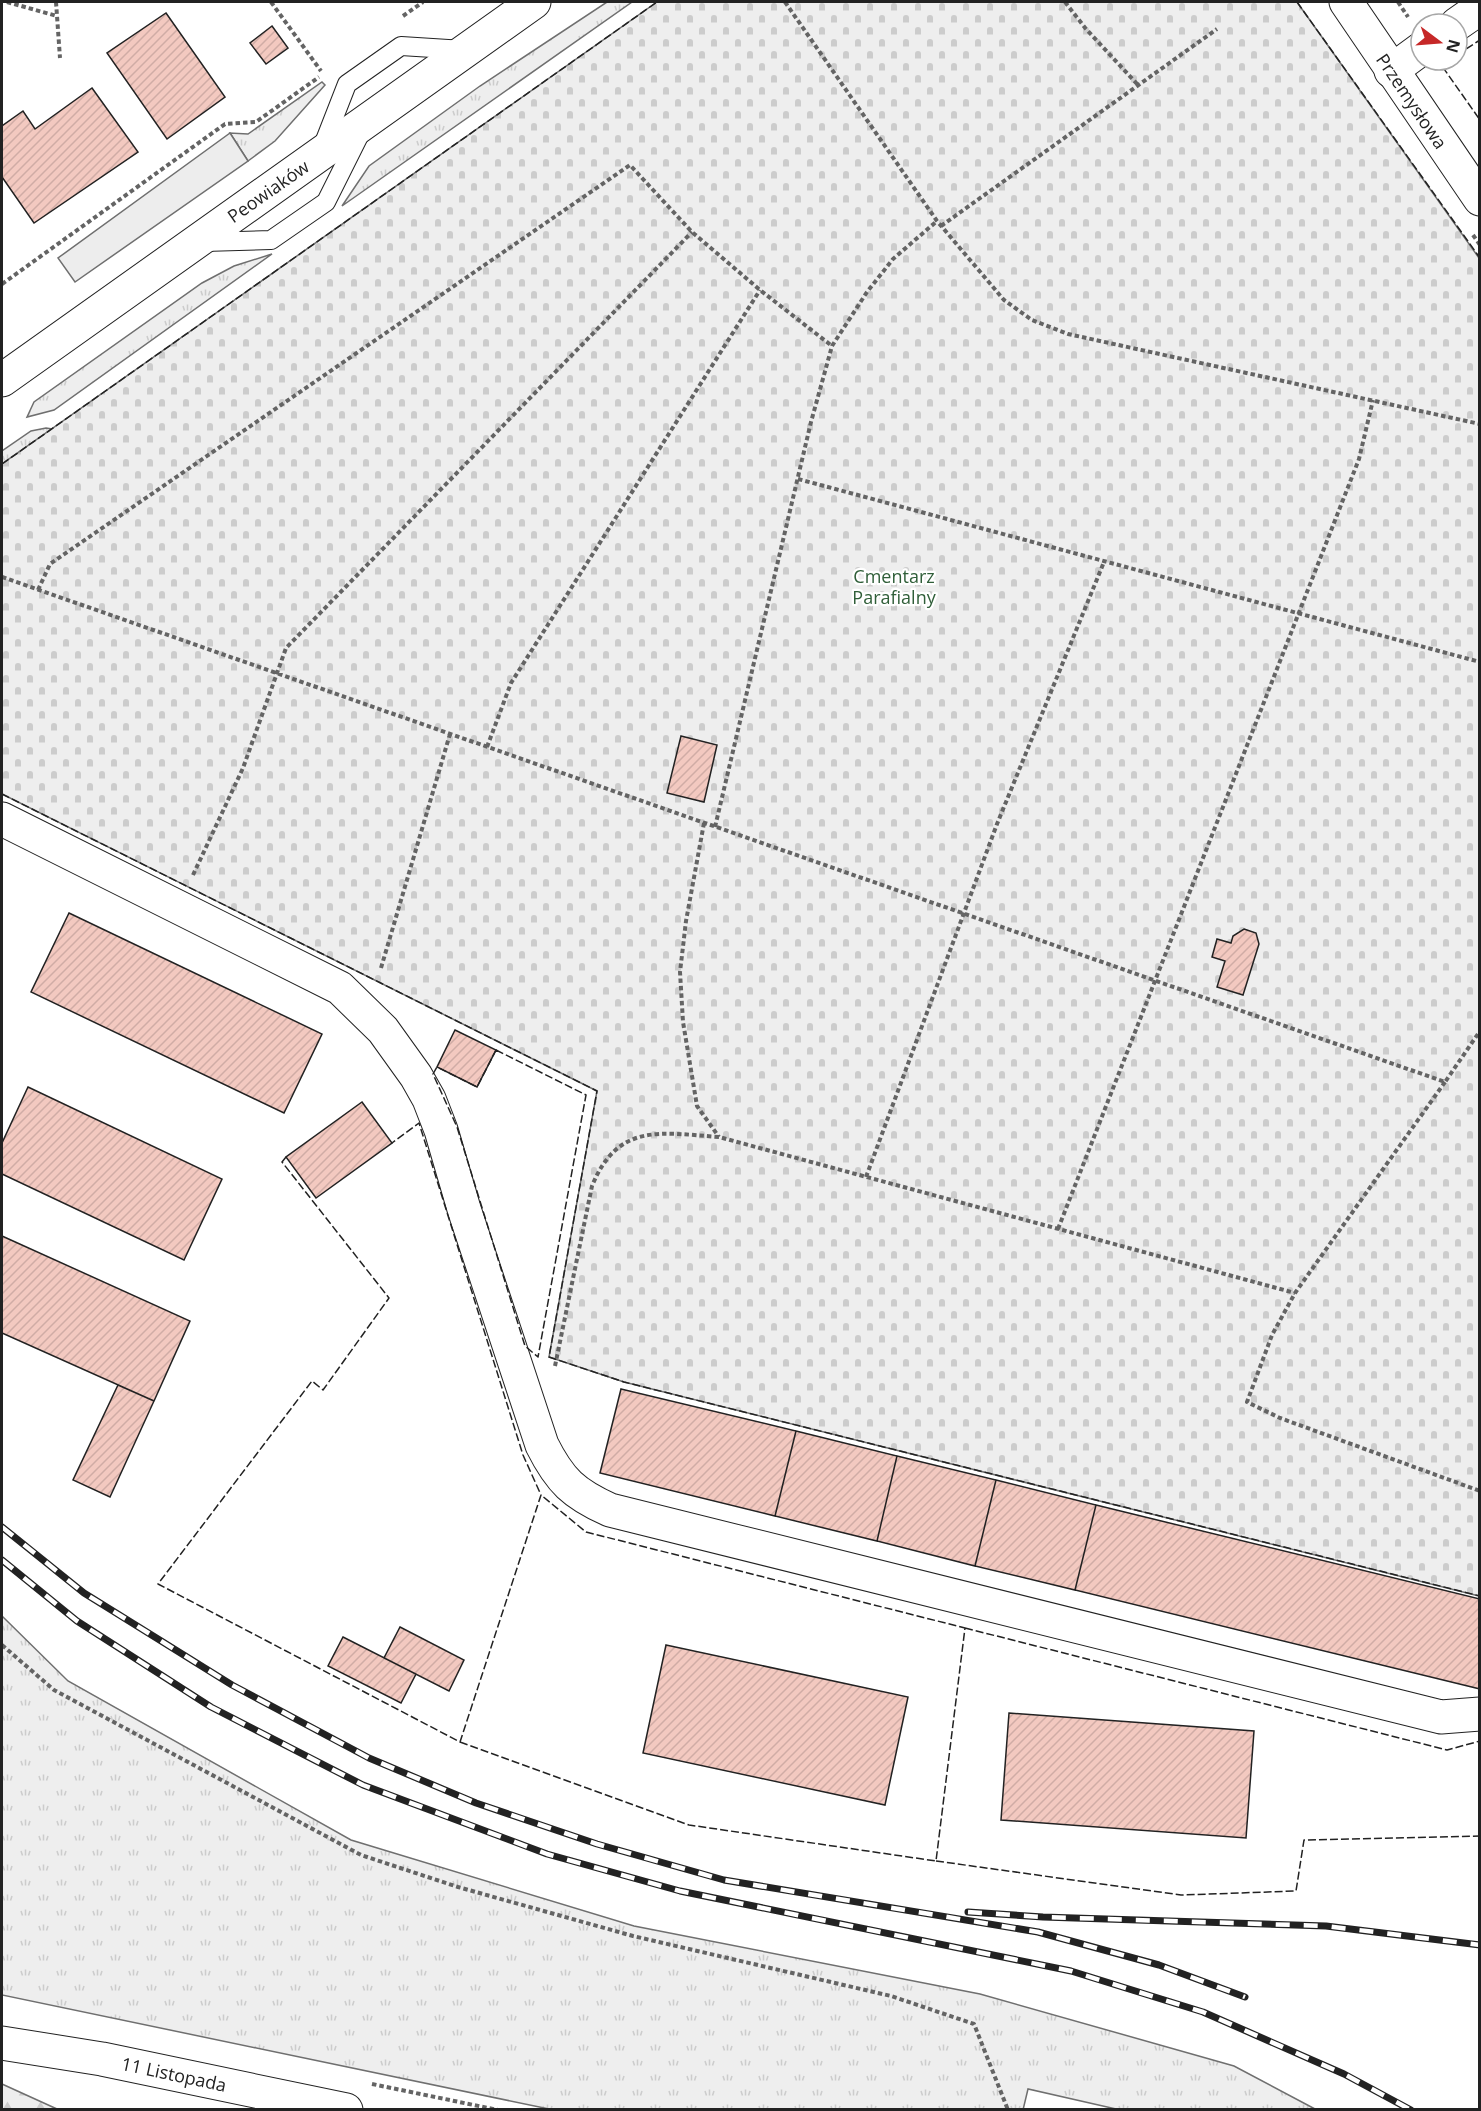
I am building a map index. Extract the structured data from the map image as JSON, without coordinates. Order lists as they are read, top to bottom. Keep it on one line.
{"streets":{"street":["Przemysłowa","Peowiaków","11 Listopada"]},"parks":["Cmentarz Parafialny"],"north":"right"}
